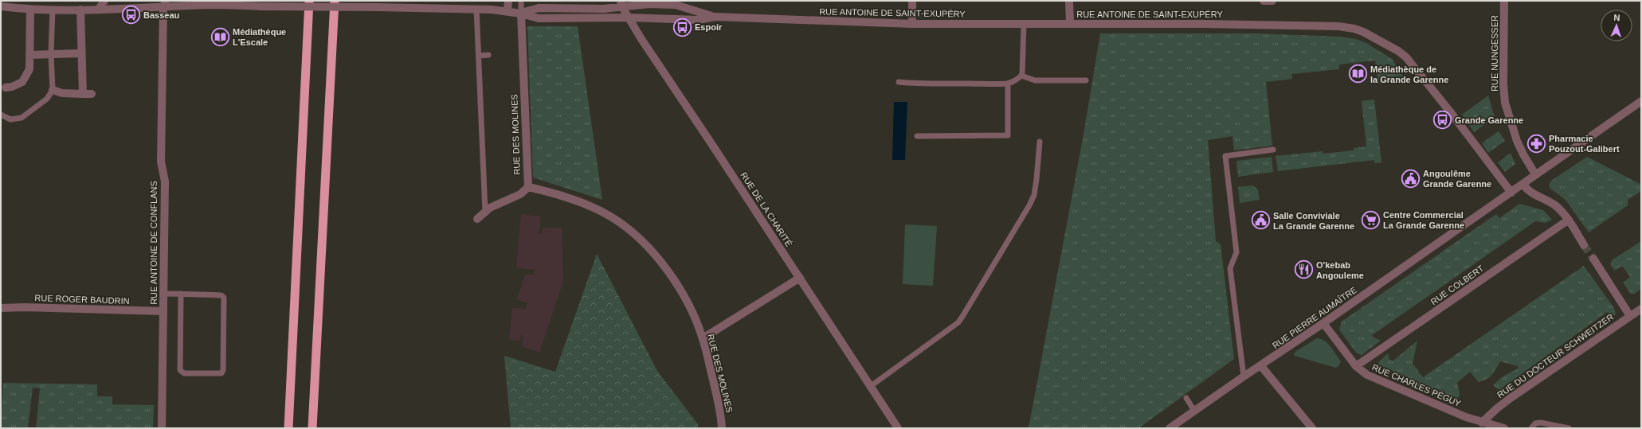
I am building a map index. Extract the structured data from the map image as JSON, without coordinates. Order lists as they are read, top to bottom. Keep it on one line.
{"streets":{"street":["RUE ANTOINE DE SAINT-EXUPÉRY","RUE NUNGESSER","RUE DES MOLINES","RUE DE LA CHARITÉ","RUE ANTOINE DE CONFLANS","RUE COLBERT","RUE ROGER BAUDRIN","RUE PIERRE AUMAÎTRE","RUE DU DOCTEUR SCHWEITZER","RUE CHARLES PÉGUY"]},"crossings":[["RUE ANTOINE DE SAINT-EXUPÉRY","RUE DES MOLINES"],["RUE ANTOINE DE SAINT-EXUPÉRY","RUE DE LA CHARITÉ"],["RUE ANTOINE DE SAINT-EXUPÉRY","RUE ANTOINE DE CONFLANS"],["RUE ANTOINE DE SAINT-EXUPÉRY","RUE PIERRE AUMAÎTRE"],["RUE NUNGESSER","RUE PIERRE AUMAÎTRE"],["RUE ANTOINE DE CONFLANS","RUE ROGER BAUDRIN"],["RUE COLBERT","RUE CHARLES PÉGUY"],["RUE PIERRE AUMAÎTRE","RUE CHARLES PÉGUY"],["RUE DU DOCTEUR SCHWEITZER","RUE CHARLES PÉGUY"]],"places":{"bus stop":["Basseau","Espoir","Grande Garenne"],"library":["Médiathèque L'Escale","Médiathèque de la Grande Garenne"],"pharmacy":["Pharmacie Pouzout-Galibert"],"public building":["Angoulême Grande Garenne","Salle Conviviale La Grande Garenne"],"supermarket":["Centre Commercial La Grande Garenne"],"restaurant":["O'kebab Angouleme"]},"north":"top"}
